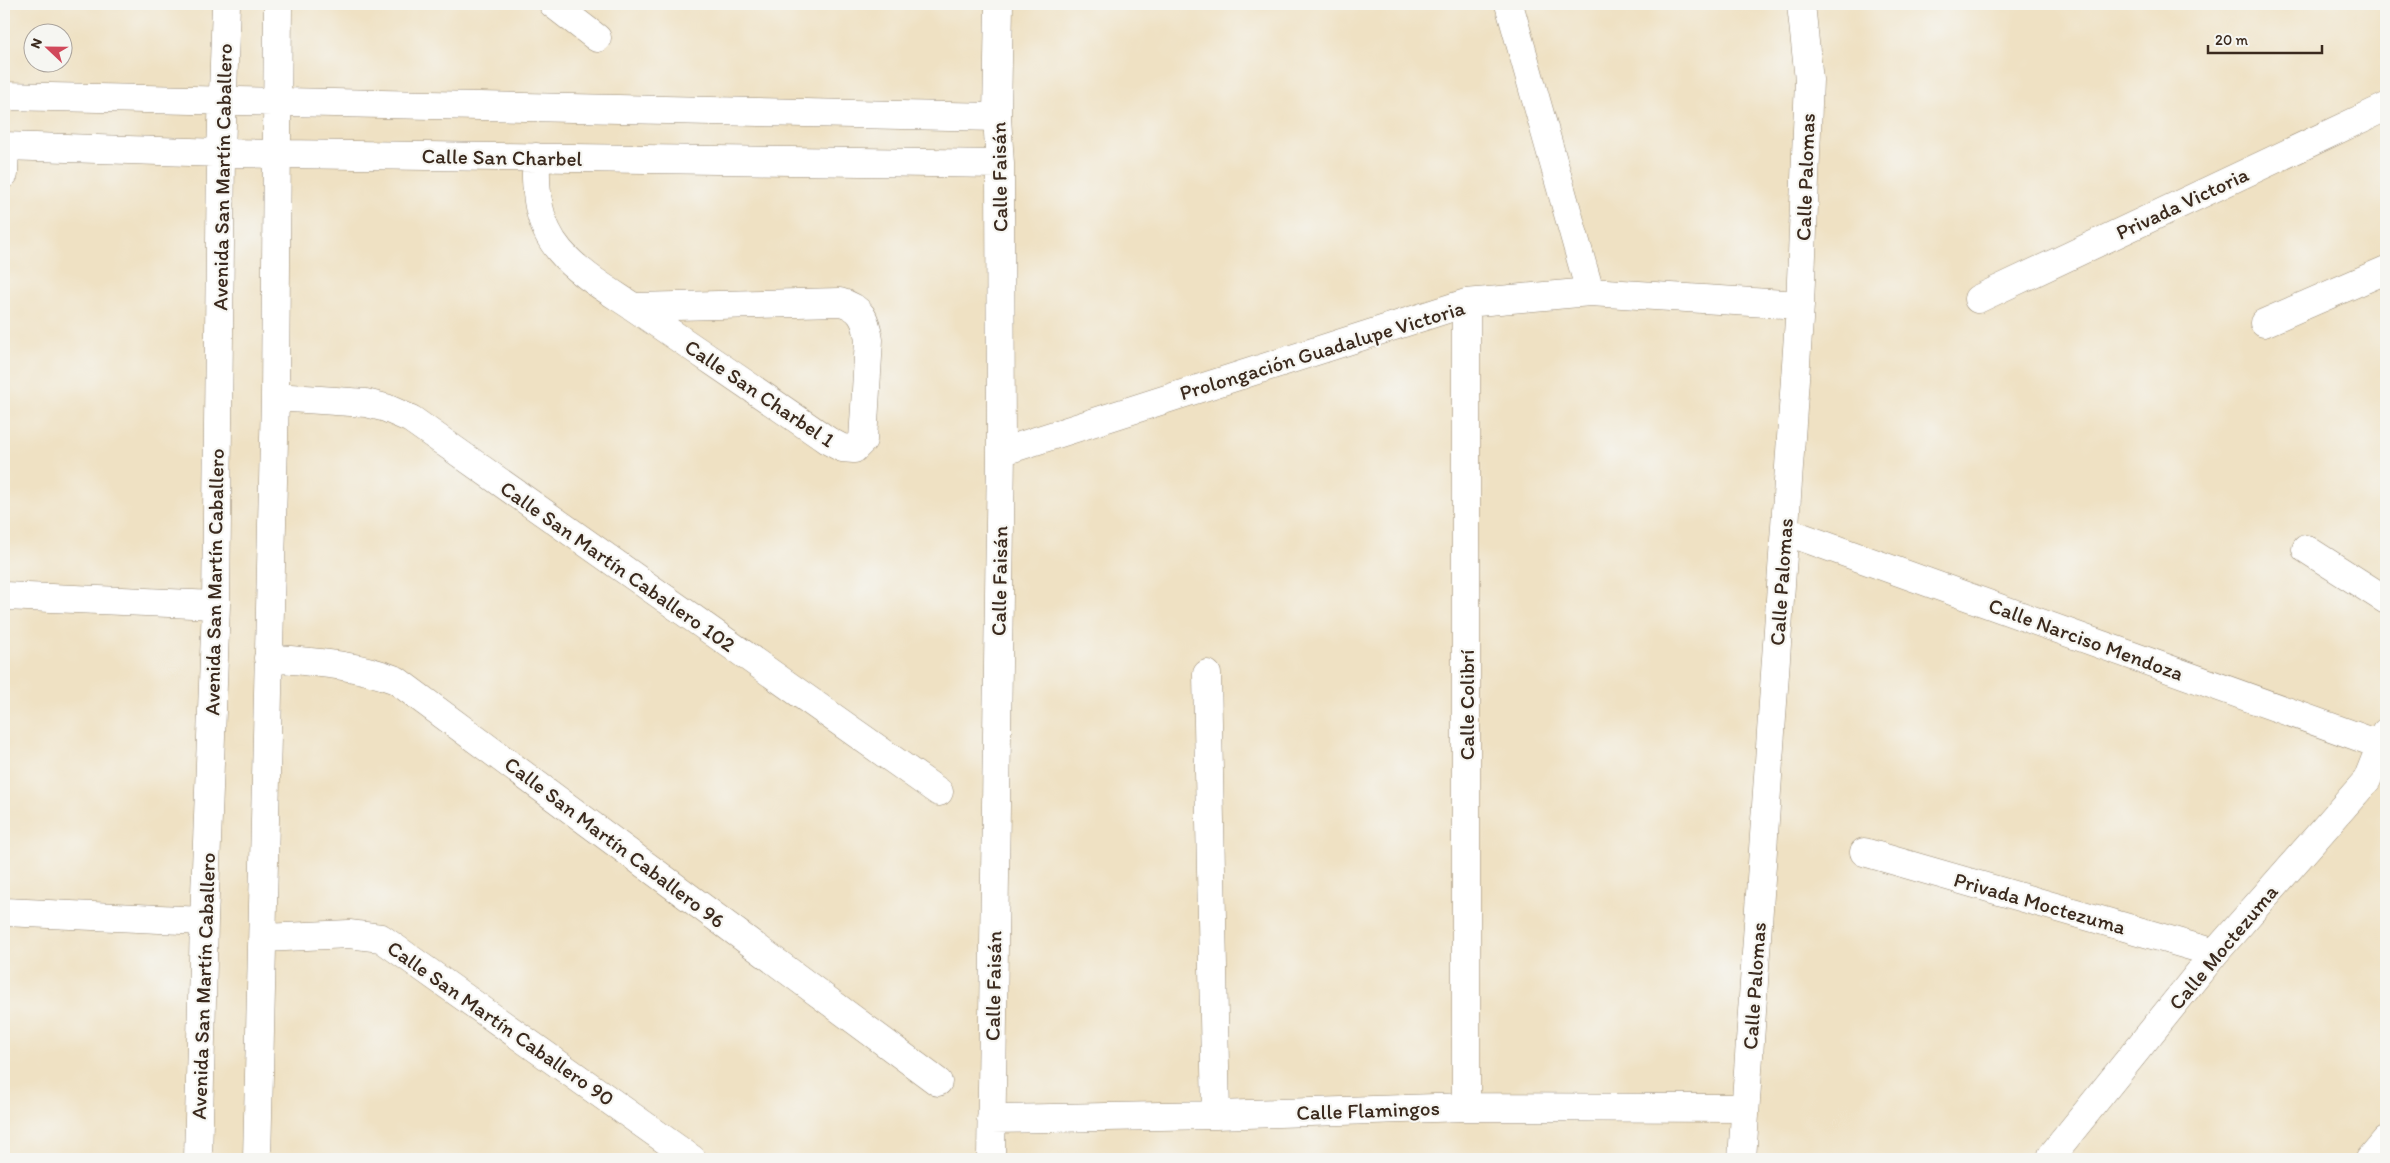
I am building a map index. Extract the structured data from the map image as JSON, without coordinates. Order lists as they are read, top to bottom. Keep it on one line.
{"streets":{"street":["Calle San Charbel","Avenida San Martín Caballero","Calle Faisán","Calle Palomas","Privada Victoria","Prolongación Guadalupe Victoria","Calle San Charbel 1","Calle San Martín Caballero 102","Calle Narciso Mendoza","Calle Colibrí","Calle San Martín Caballero 96","Privada Moctezuma","Calle Moctezuma","Calle San Martín Caballero 90","Calle Flamingos"]},"crossings":[["Calle San Charbel","Avenida San Martín Caballero"],["Calle San Charbel","Calle Faisán"],["Calle San Charbel","Calle San Charbel 1"],["Calle Faisán","Prolongación Guadalupe Victoria"],["Calle Faisán","Calle Flamingos"],["Calle Palomas","Prolongación Guadalupe Victoria"],["Calle Palomas","Calle Narciso Mendoza"],["Calle Palomas","Calle Flamingos"],["Prolongación Guadalupe Victoria","Calle Colibrí"],["Calle Narciso Mendoza","Calle Moctezuma"],["Calle Colibrí","Calle Flamingos"],["Privada Moctezuma","Calle Moctezuma"]],"scale_bar":"20 m","north":"left"}
